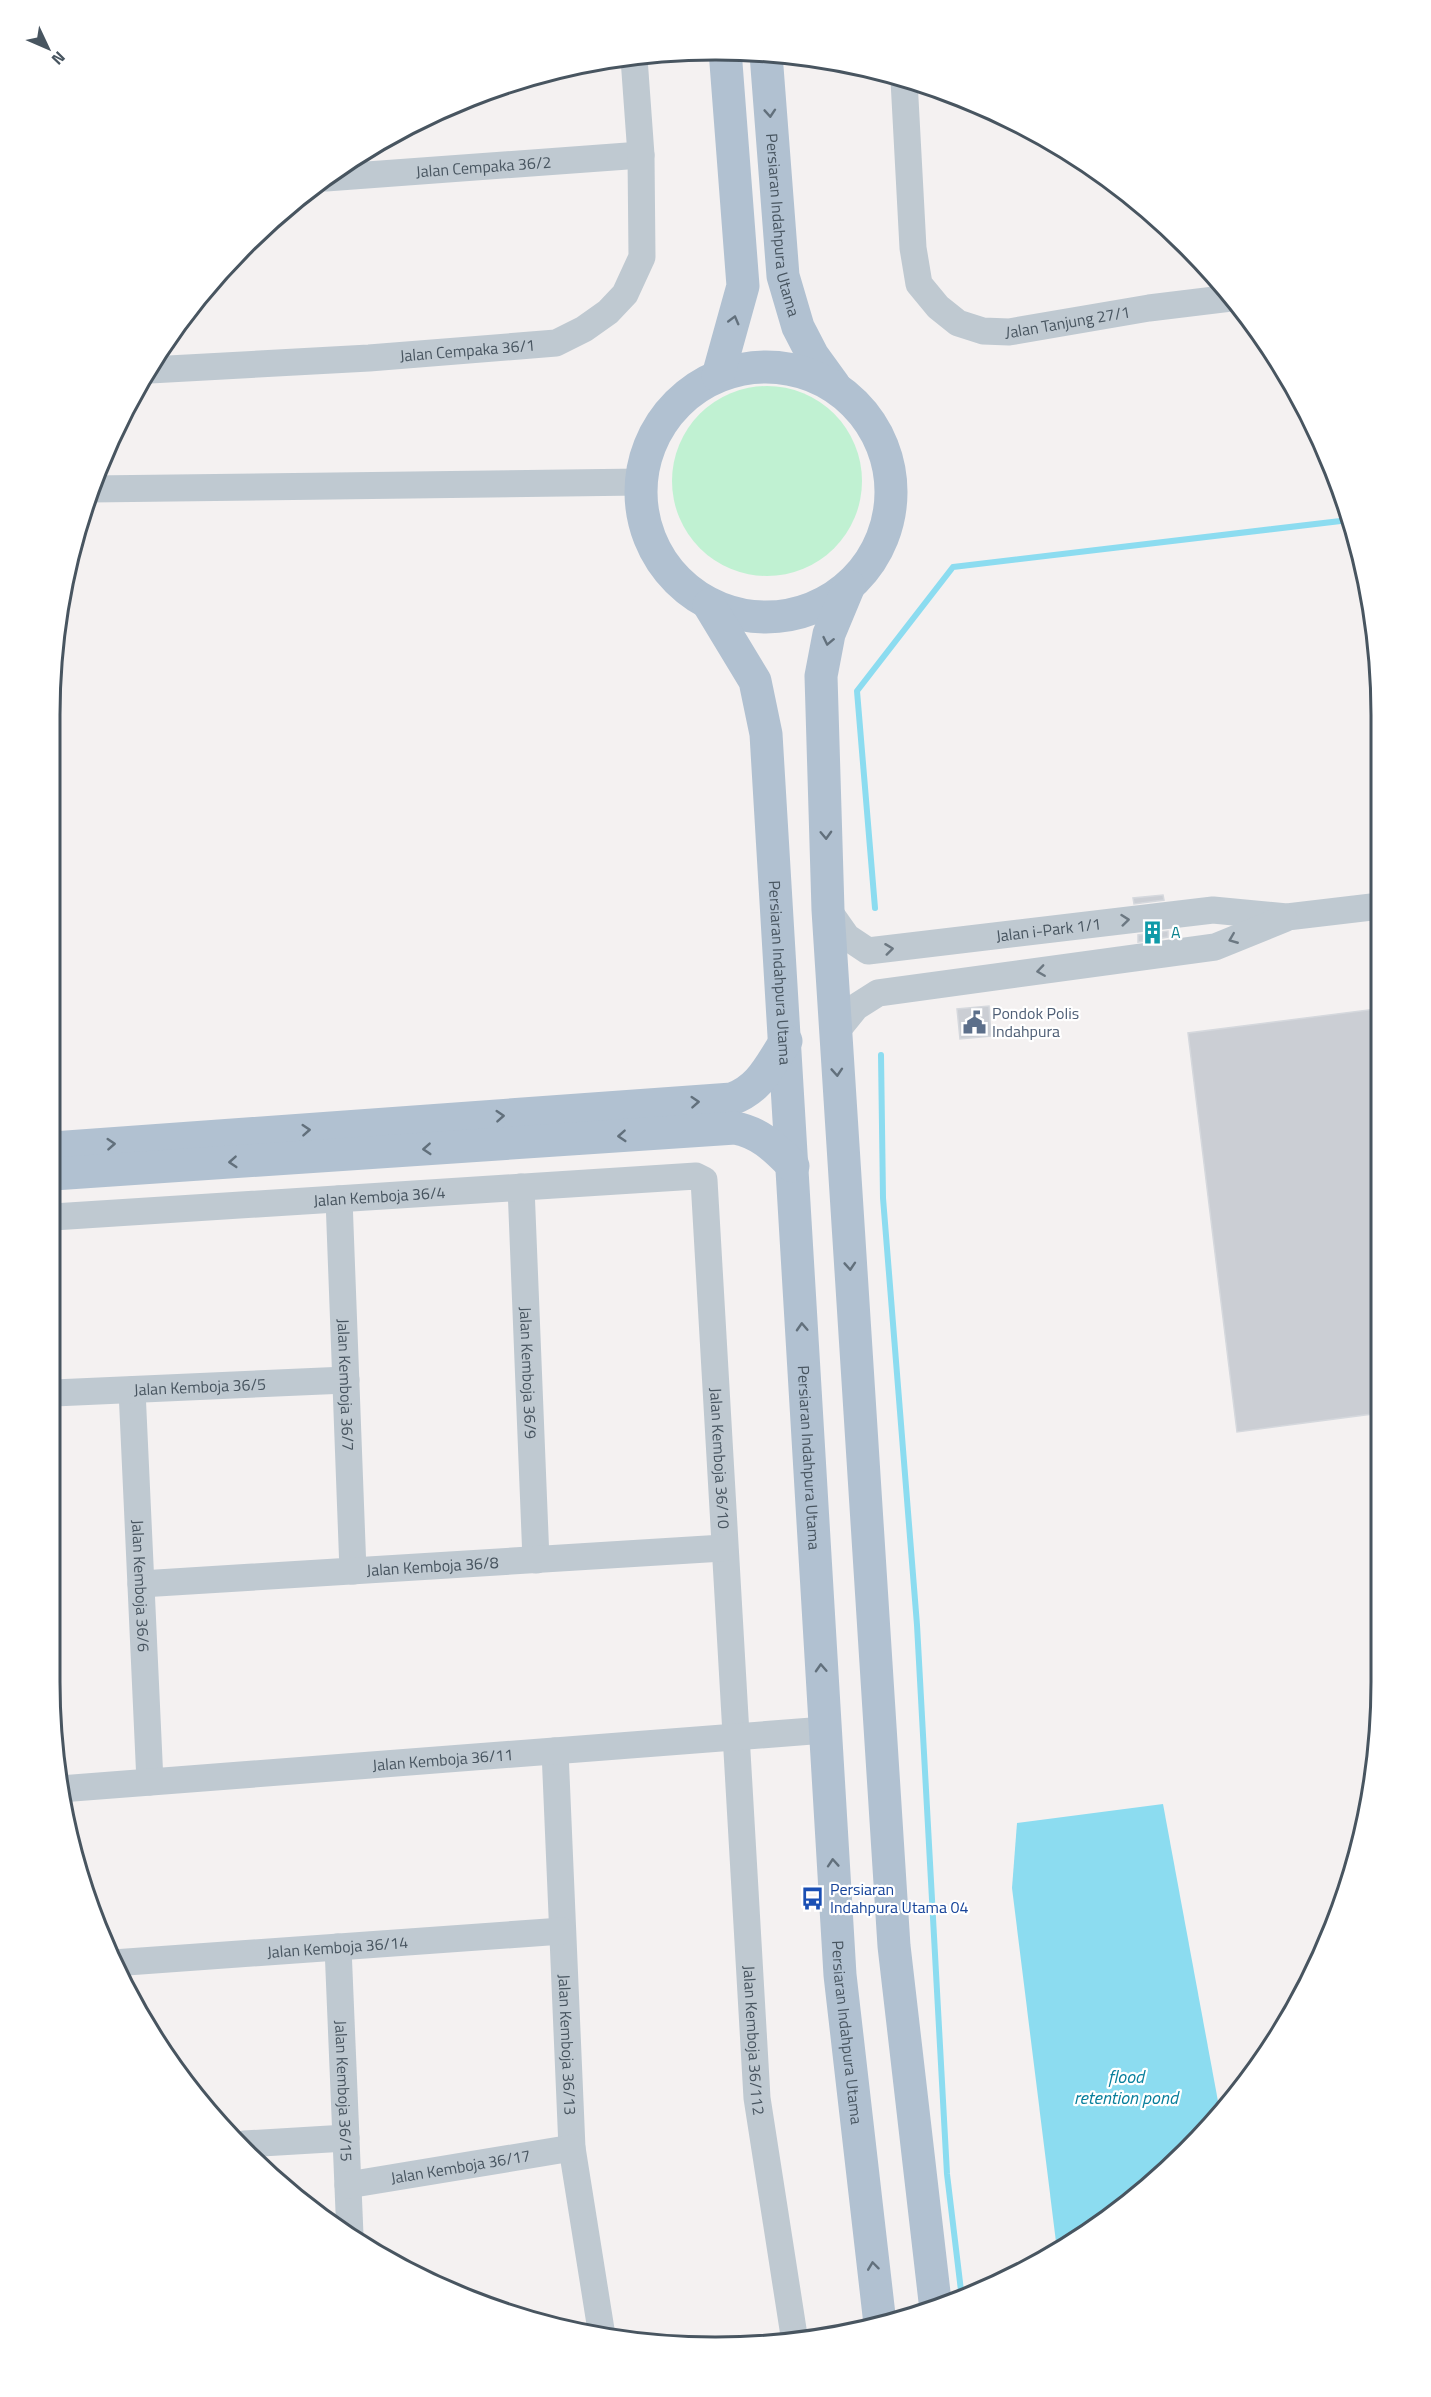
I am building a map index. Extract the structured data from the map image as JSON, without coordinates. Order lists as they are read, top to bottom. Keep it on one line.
{"streets":{"main road":["Persiaran Indahpura Utama"],"street":["Jalan Cempaka 36/2","Jalan Tanjung 27/1","Jalan Cempaka 36/1","Jalan i-Park 1/1","Jalan Kemboja 36/4","Jalan Kemboja 36/9","Jalan Kemboja 36/7","Jalan Kemboja 36/5","Jalan Kemboja 36/10","Jalan Kemboja 36/8","Jalan Kemboja 36/6","Jalan Kemboja 36/11","Jalan Kemboja 36/14","Jalan Kemboja 36/112","Jalan Kemboja 36/13","Jalan Kemboja 36/15","Jalan Kemboja 36/17"]},"crossings":[["Jalan Cempaka 36/2","Jalan Cempaka 36/1"],["Persiaran Indahpura Utama","Jalan Kemboja 36/11"],["Jalan Kemboja 36/4","Jalan Kemboja 36/9"],["Jalan Kemboja 36/4","Jalan Kemboja 36/7"],["Jalan Kemboja 36/4","Jalan Kemboja 36/10"],["Jalan Kemboja 36/9","Jalan Kemboja 36/8"],["Jalan Kemboja 36/7","Jalan Kemboja 36/5"],["Jalan Kemboja 36/7","Jalan Kemboja 36/8"],["Jalan Kemboja 36/5","Jalan Kemboja 36/6"],["Jalan Kemboja 36/10","Jalan Kemboja 36/8"],["Jalan Kemboja 36/10","Jalan Kemboja 36/11"],["Jalan Kemboja 36/10","Jalan Kemboja 36/112"],["Jalan Kemboja 36/8","Jalan Kemboja 36/6"],["Jalan Kemboja 36/6","Jalan Kemboja 36/11"],["Jalan Kemboja 36/11","Jalan Kemboja 36/112"],["Jalan Kemboja 36/11","Jalan Kemboja 36/13"],["Jalan Kemboja 36/14","Jalan Kemboja 36/13"],["Jalan Kemboja 36/14","Jalan Kemboja 36/15"],["Jalan Kemboja 36/13","Jalan Kemboja 36/17"],["Jalan Kemboja 36/15","Jalan Kemboja 36/17"]],"water":["flood retention pond"],"places":{"building":["A"],"public building":["Pondok Polis Indahpura"],"bus stop":["Persiaran Indahpura Utama 04"]},"north":"bottom right"}
